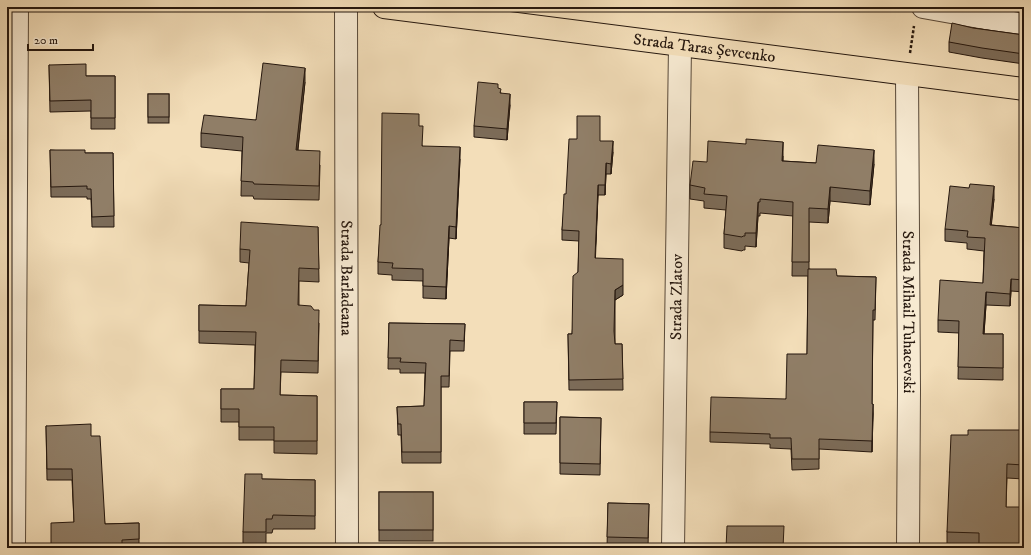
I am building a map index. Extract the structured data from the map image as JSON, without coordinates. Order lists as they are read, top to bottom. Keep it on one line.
{"streets":{"main road":["Strada Taras Șevcenko"],"street":["Strada Barladeana","Strada Zlatov","Strada Mihail Tuhacevski"]},"crossings":[["Strada Taras Șevcenko","Strada Zlatov"],["Strada Taras Șevcenko","Strada Mihail Tuhacevski"]],"scale_bar":"20 m"}
